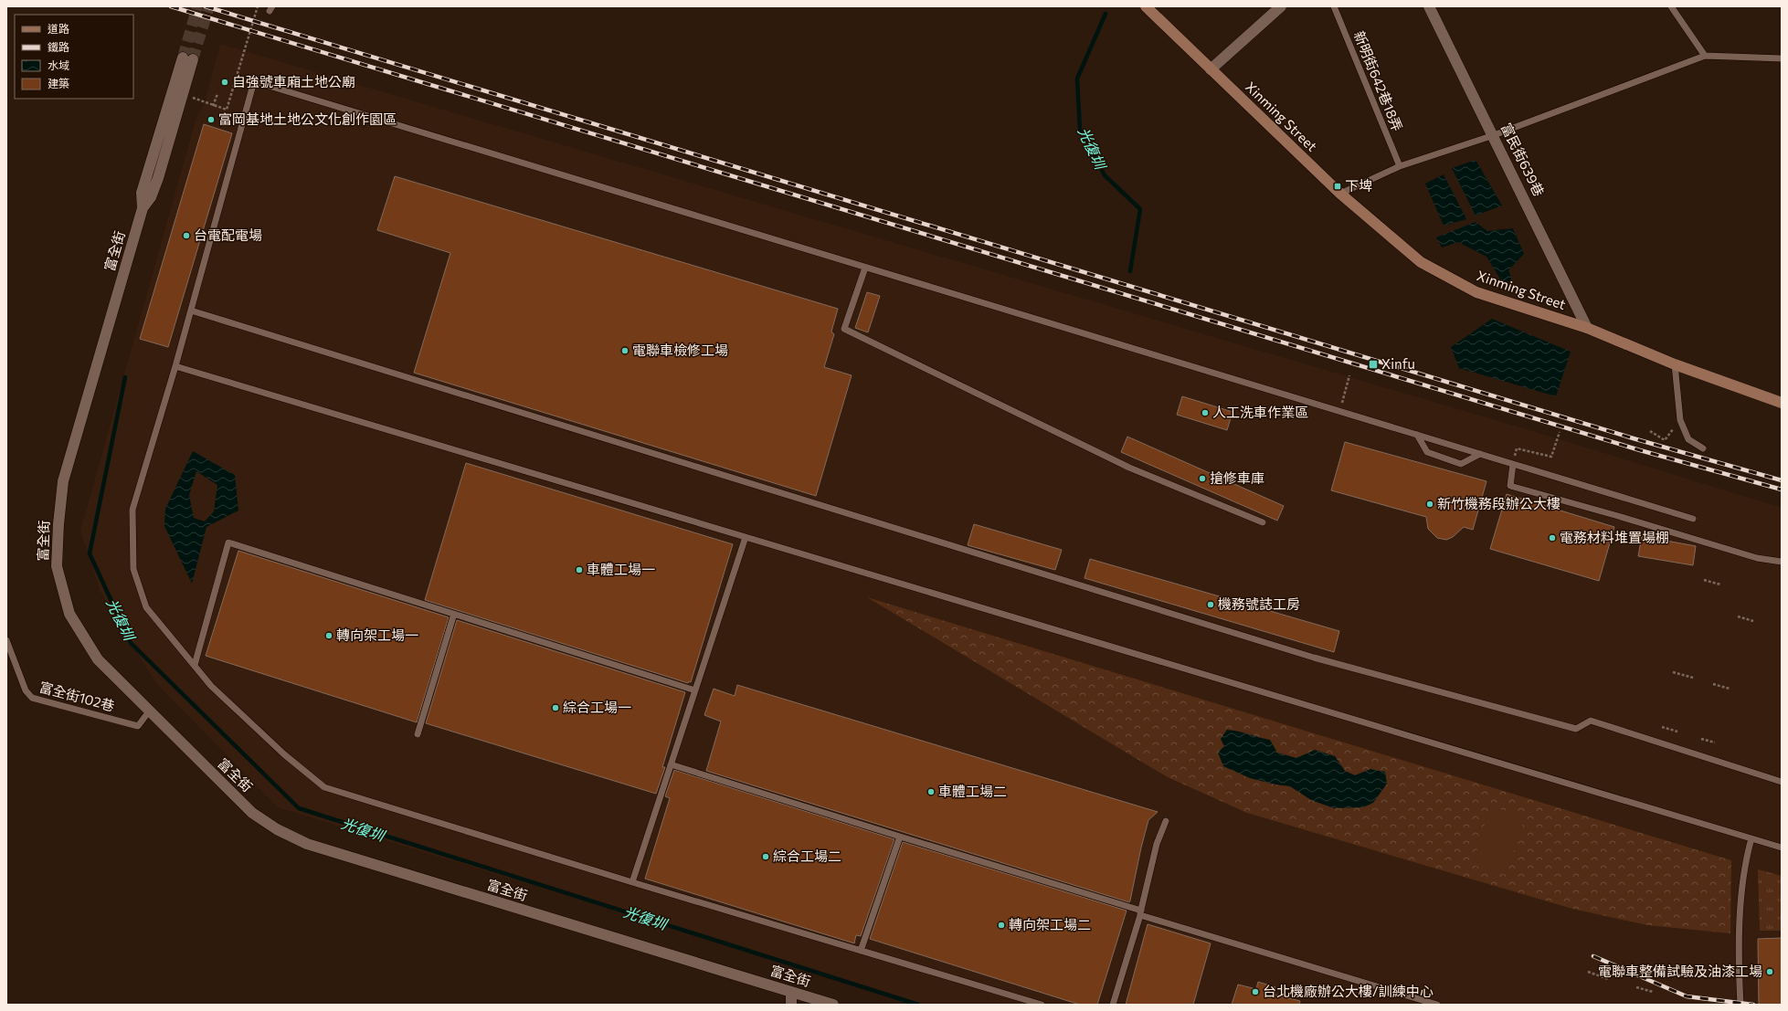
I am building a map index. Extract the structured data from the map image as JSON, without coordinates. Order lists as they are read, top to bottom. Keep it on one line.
{"streets":{"street":["Xinming Street","富民街639巷","富全街"],"lane":["新明街642巷18弄","富全街102巷"]},"crossings":[["Xinming Street","富民街639巷"],["富全街","富全街102巷"]],"water":["光復圳"],"places":{"other":["自強號車廂土地公廟","富岡基地土地公文化創作園區","台電配電場","電聯車檢修工場","人工洗車作業區","搶修車庫","新竹機務段辦公大樓","電務材料堆置場棚","車體工場一","機務號誌工房","轉向架工場一","綜合工場一","車體工場二","綜合工場二","轉向架工場二","電聯車整備試驗及油漆工場","台北機廠辦公大樓/訓練中心"],"transit":["下埤","Xinfu"]},"legend":["道路","鐵路","水域","建築"]}
